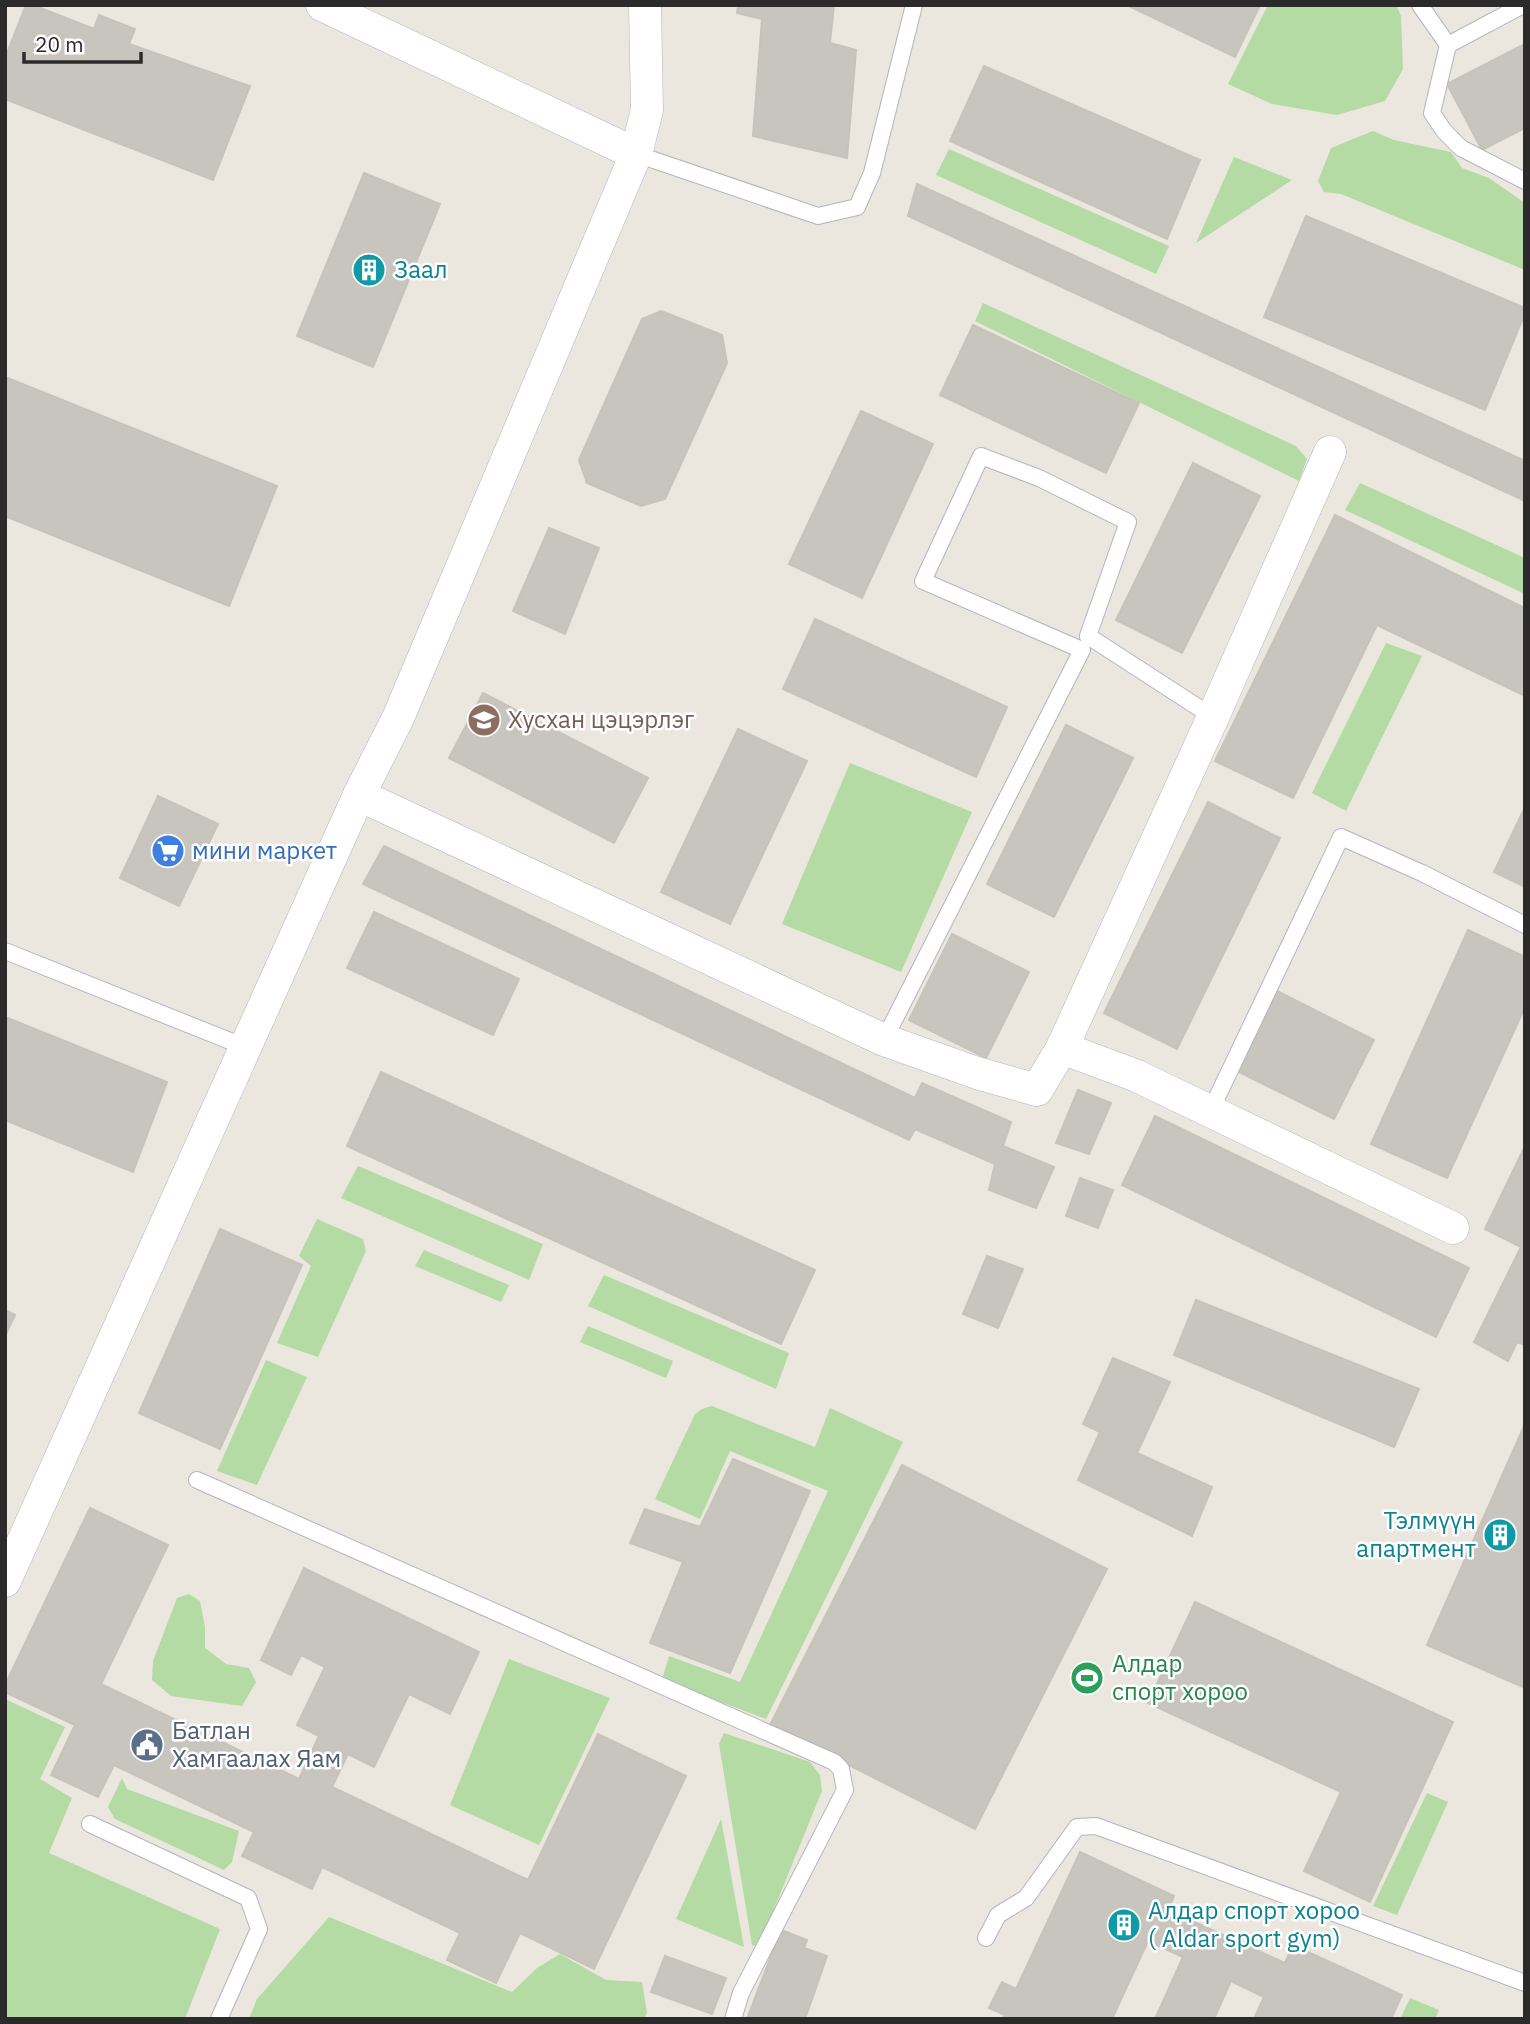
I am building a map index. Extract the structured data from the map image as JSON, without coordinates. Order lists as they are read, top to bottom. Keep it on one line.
{"places":{"building":["Заал","Тэлмүүн апартмент","Алдар спорт хороо ( Aldar sport gym)"],"school or university":["Хусхан цэцэрлэг"],"supermarket":["мини маркет"],"sports":["Алдар спорт хороо"],"public building":["Батлан Хамгаалах Яам"]},"scale_bar":"20 m"}
